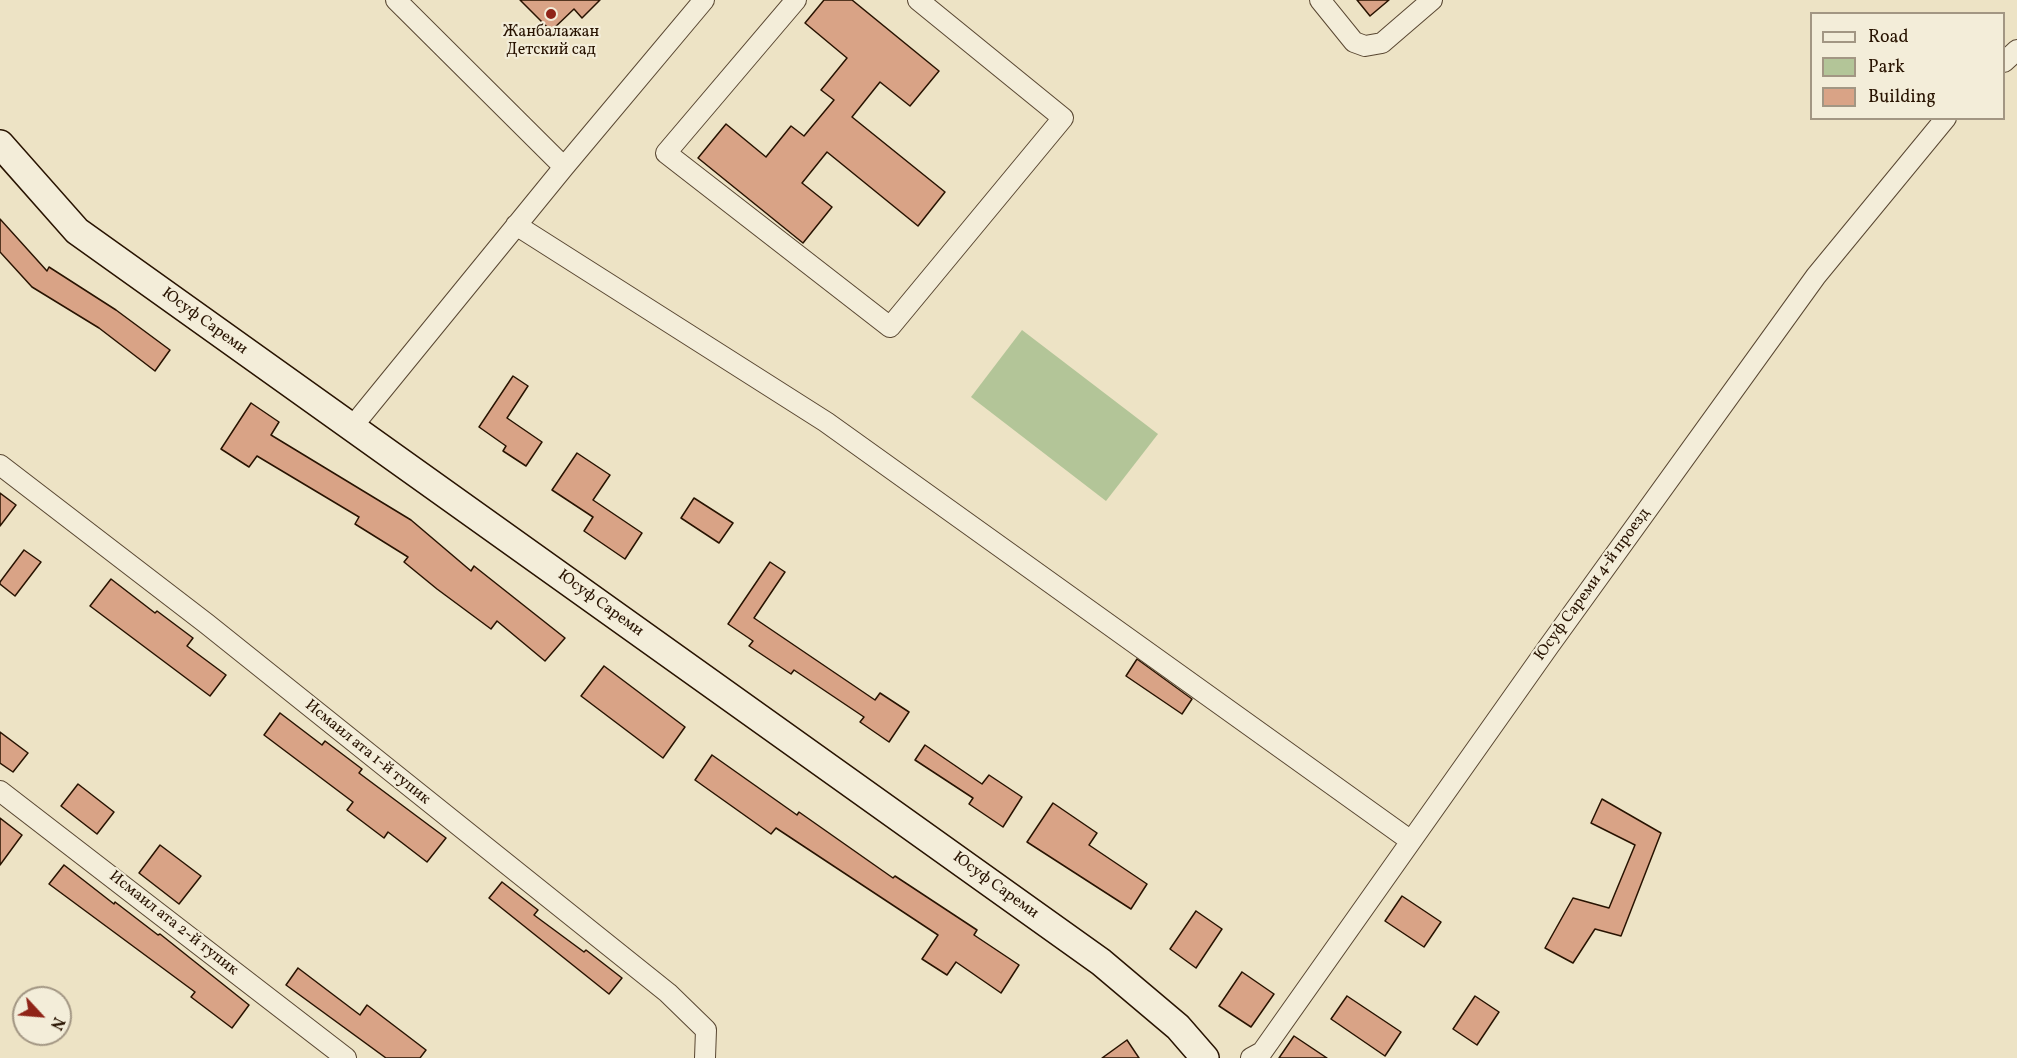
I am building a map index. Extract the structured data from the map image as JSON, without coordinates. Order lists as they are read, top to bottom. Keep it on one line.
{"streets":{"main road":["Юсуф Сареми"],"street":["Юсуф Сареми 4-й проезд","Исмаил ата 1-й тупик","Исмаил ата 2-й тупик"]},"places":["Жанбалажан Детский сад"],"legend":["Road","Park","Building"],"north":"bottom right"}
